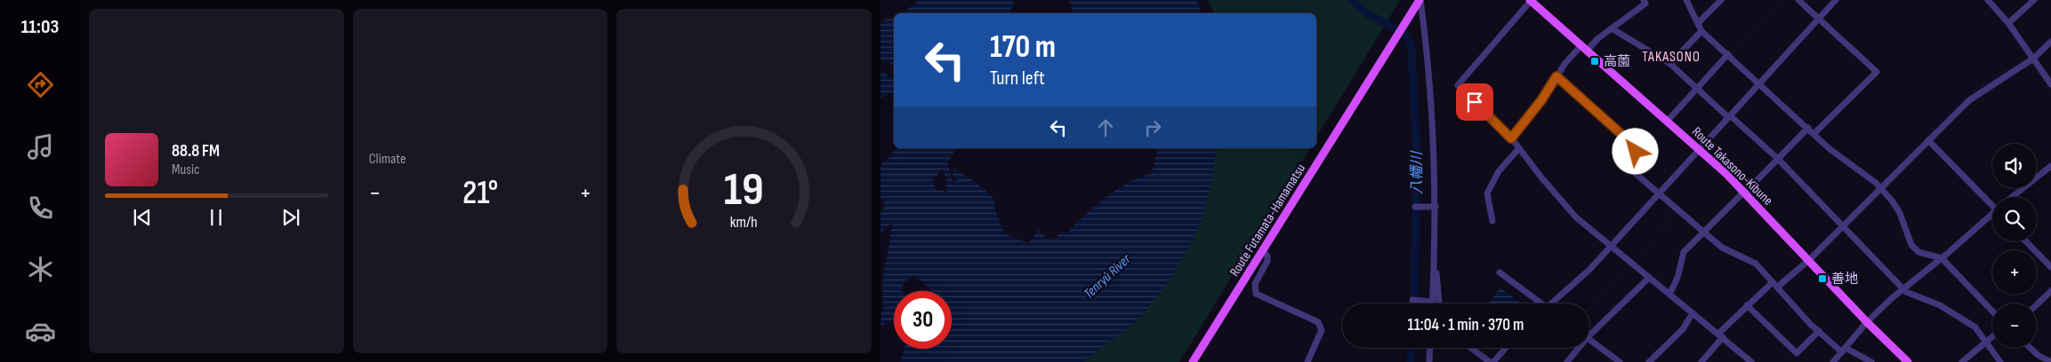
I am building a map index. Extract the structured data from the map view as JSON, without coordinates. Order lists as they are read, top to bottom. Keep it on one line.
{"streets":{"main road":["Route Takasono-Kibune","Route Futamata-Hamamatsu"]},"districts":["TAKASONO"],"water":["八幡川","Tenryū River"],"places":{"transit":["高薗","善地"]},"page":{"tabs":"11:03","tile":"Climate","turn":["170 m","Turn left"],"song":["88.8 FM","Music"],"map_buttons":["+","−"],"heat":["−","21°","+"],"limit":"30","trip":"11:04 · 1 min · 370 m","gauge":["19","km/h"]}}
